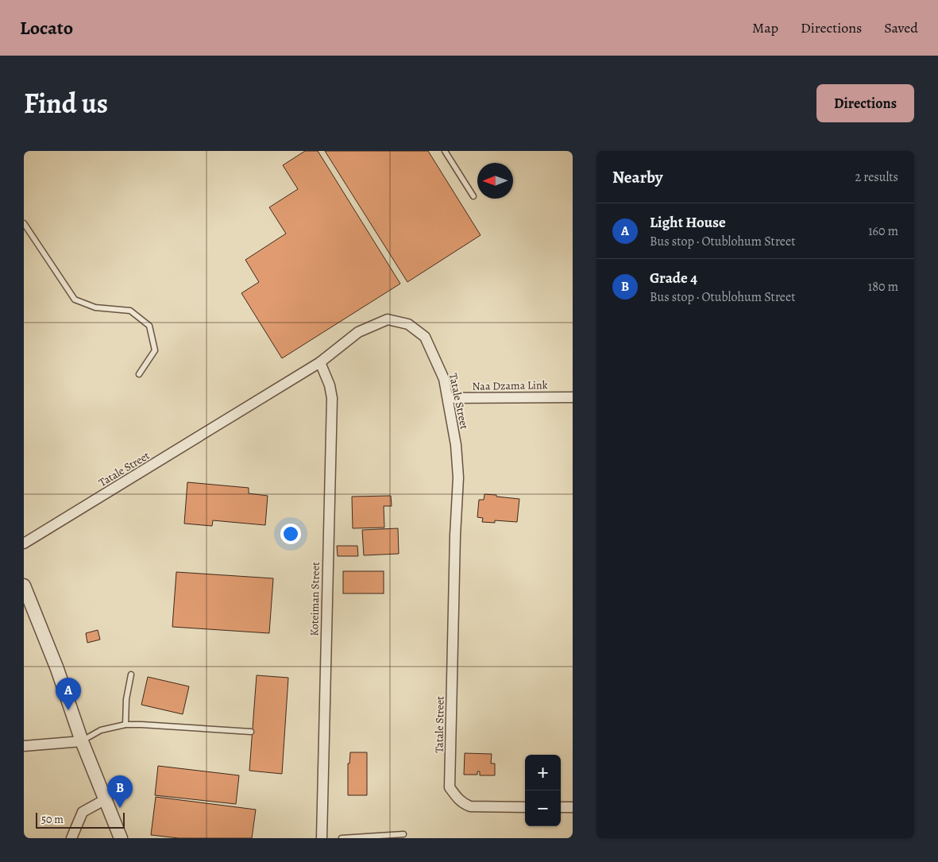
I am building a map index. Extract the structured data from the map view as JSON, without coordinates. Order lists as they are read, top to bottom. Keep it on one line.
{"streets":{"street":["Naa Dzama Link","Tatale Street","Koteiman Street"]},"crossings":[["Naa Dzama Link","Tatale Street"],["Tatale Street","Koteiman Street"]],"scale_bar":"50 m","north":"left","page":{"header":"Locato","nav":["Map","Directions","Saved"],"title":"Find us","buttons":"Directions","heading":["Nearby","2 results"],"list":[{"mark":"A","name":"Light House","note":"Bus stop · Otublohum Street","value":"160 m"},{"mark":"B","name":"Grade 4","note":"Bus stop · Otublohum Street","value":"180 m"}],"pins":["A","B"],"map_buttons":["+","−"],"scale":"50 m"}}
